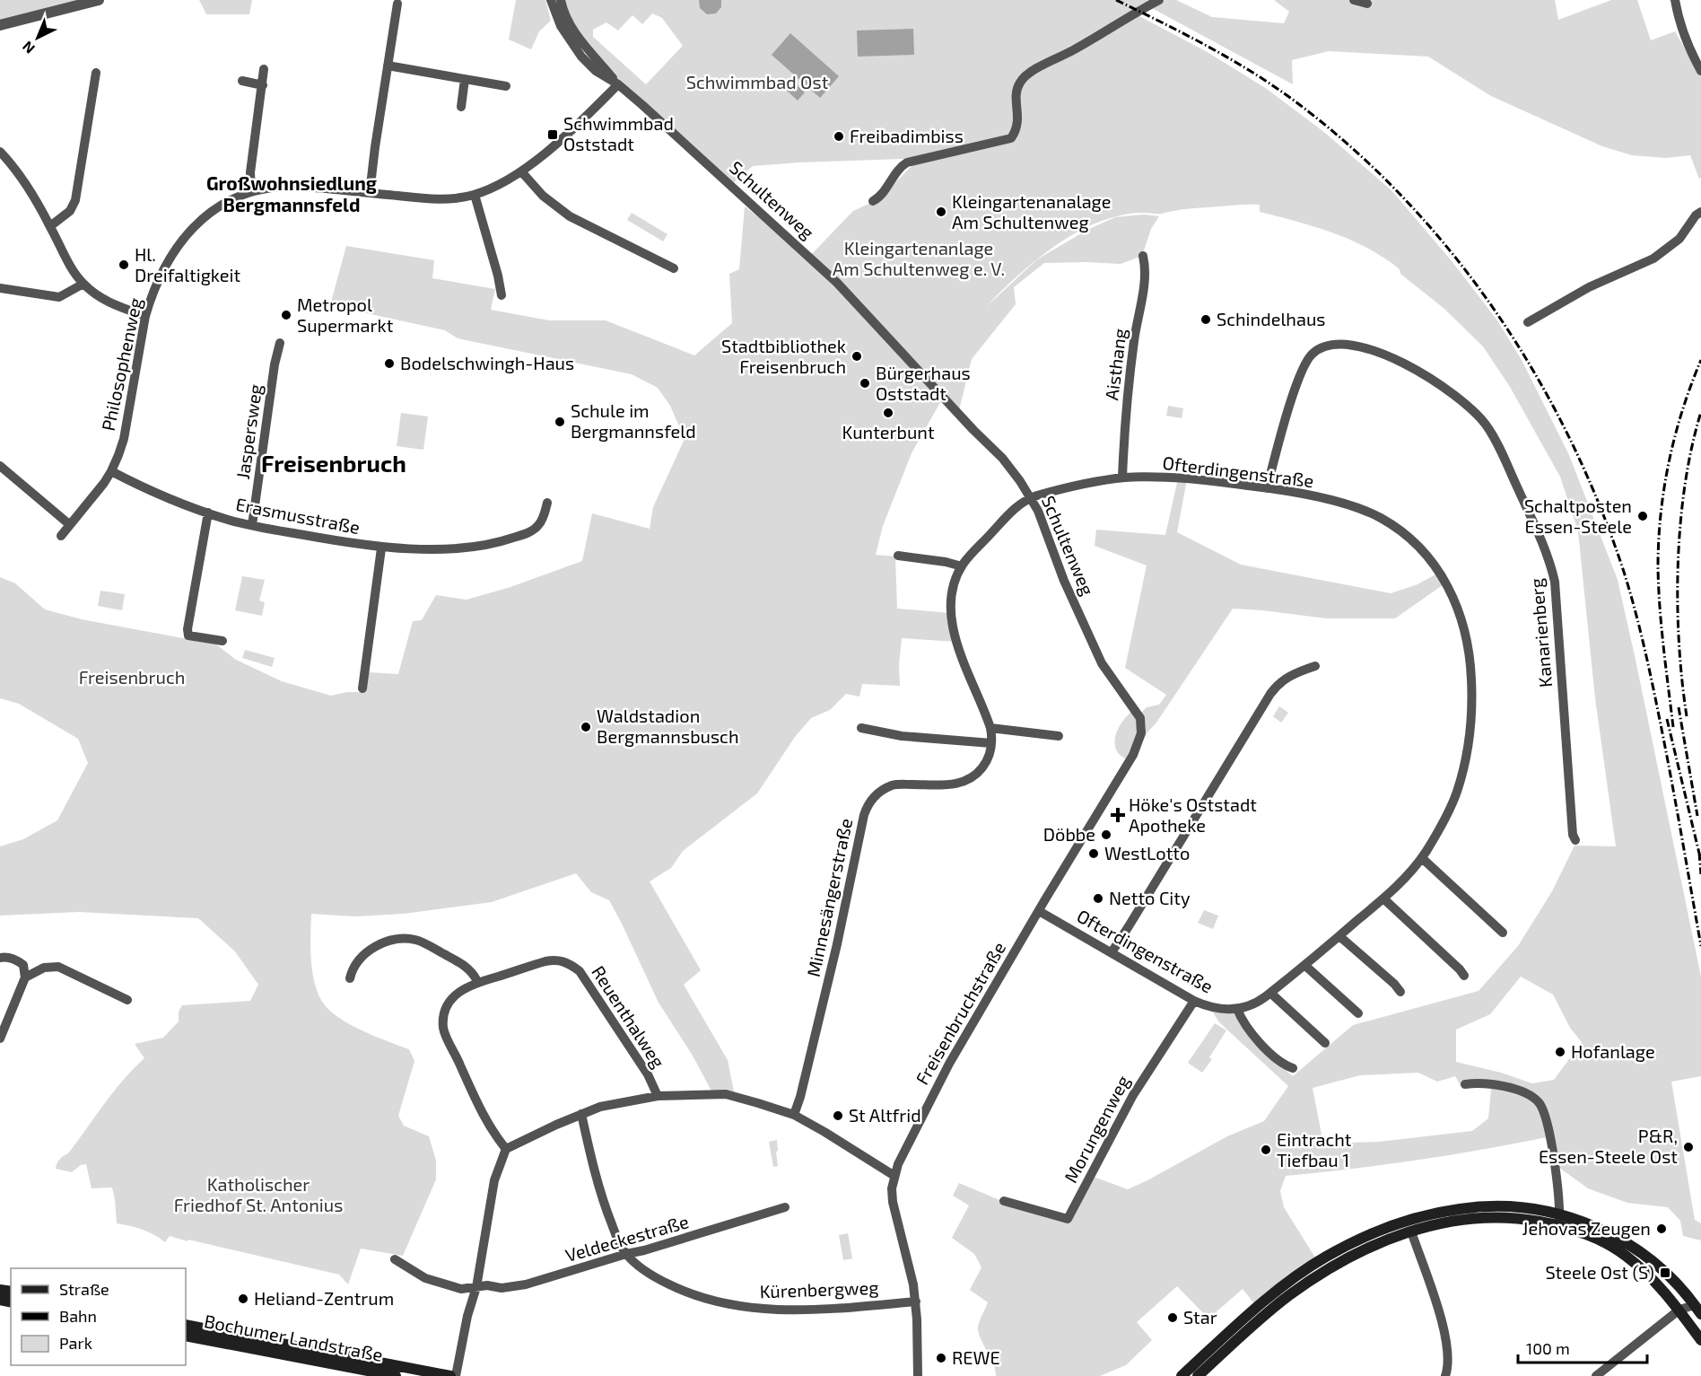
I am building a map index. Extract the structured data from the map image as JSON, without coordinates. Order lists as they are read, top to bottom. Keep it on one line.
{"streets":{"main road":["Bochumer Landstraße"],"street":["Schultenweg","Philosophenweg","Aisthang","Jaspersweg","Ofterdingenstraße","Erasmusstraße","Kanarienberg","Minnesängerstraße","Freisenbruchstraße","Reuenthalweg","Morungenweg","Veldeckestraße","Kürenbergweg"]},"crossings":[["Schultenweg","Philosophenweg"],["Schultenweg","Ofterdingenstraße"],["Schultenweg","Minnesängerstraße"],["Schultenweg","Freisenbruchstraße"],["Philosophenweg","Erasmusstraße"],["Aisthang","Ofterdingenstraße"],["Jaspersweg","Erasmusstraße"],["Ofterdingenstraße","Kanarienberg"],["Ofterdingenstraße","Minnesängerstraße"],["Ofterdingenstraße","Freisenbruchstraße"],["Ofterdingenstraße","Morungenweg"],["Freisenbruchstraße","Kürenbergweg"],["Veldeckestraße","Kürenbergweg"]],"districts":["Großwohnsiedlung Bergmannsfeld","Freisenbruch"],"parks":["Schwimmbad Ost","Kleingartenanlage Am Schultenweg e. V.","Freisenbruch","Katholischer Friedhof St. Antonius"],"places":{"transit":["Schwimmbad Oststadt","Steele Ost (S)"],"other":["Freibadimbiss","Kleingartenanalage Am Schultenweg","Hl. Dreifaltigkeit","Metropol Supermarkt","Schindelhaus","Stadtbibliothek Freisenbruch","Bodelschwingh-Haus","Bürgerhaus Oststadt","Kunterbunt","Schule im Bergmannsfeld","Schaltposten Essen-Steele","Waldstadion Bergmannsbusch","Döbbe","WestLotto","Netto City","Hofanlage","St Altfrid","P&R, Essen-Steele Ost","Eintracht Tiefbau 1","Jehovas Zeugen","Heliand-Zentrum","Star","REWE"],"health":["Höke's Oststadt Apotheke"]},"legend":["Straße","Bahn","Park"],"scale_bar":"100 m","north":"bottom left"}
